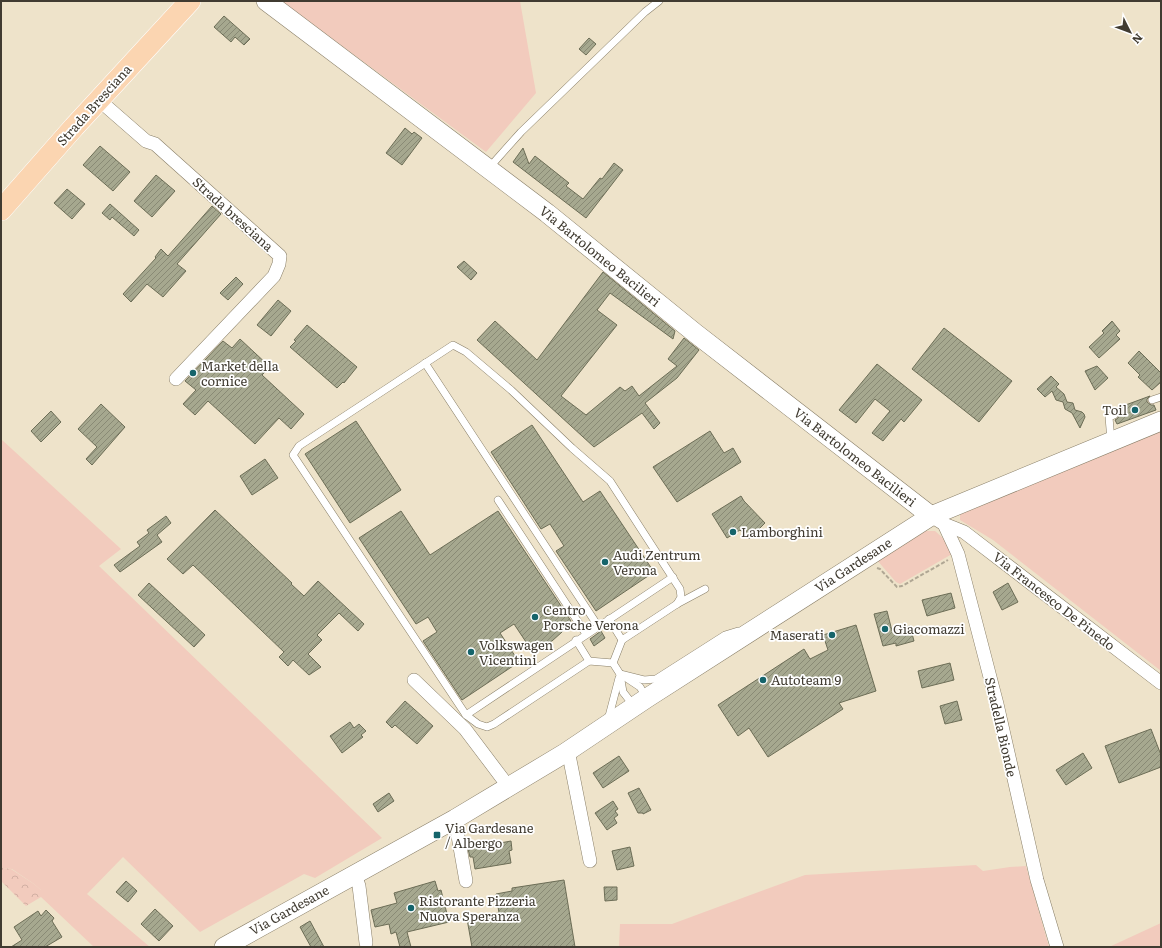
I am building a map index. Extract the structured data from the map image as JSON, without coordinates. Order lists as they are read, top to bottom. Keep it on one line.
{"streets":{"main road":["Strada Bresciana","Via Bartolomeo Bacilieri","Via Gardesane"],"street":["Strada bresciana","Via Francesco De Pinedo","Stradella Bionde"]},"crossings":[["Strada Bresciana","Strada bresciana"],["Via Bartolomeo Bacilieri","Via Gardesane"],["Via Bartolomeo Bacilieri","Via Francesco De Pinedo"],["Via Bartolomeo Bacilieri","Stradella Bionde"],["Via Gardesane","Via Francesco De Pinedo"],["Via Gardesane","Stradella Bionde"],["Via Francesco De Pinedo","Stradella Bionde"]],"places":{"other":["Market della cornice","Toil","Lamborghini","Audi Zentrum Verona","Centro Porsche Verona","Giacomazzi","Maserati","Volkswagen Vicentini","Autoteam 9","Ristorante Pizzeria Nuova Speranza"],"transit":["Via Gardesane / Albergo"]},"north":"bottom right"}
